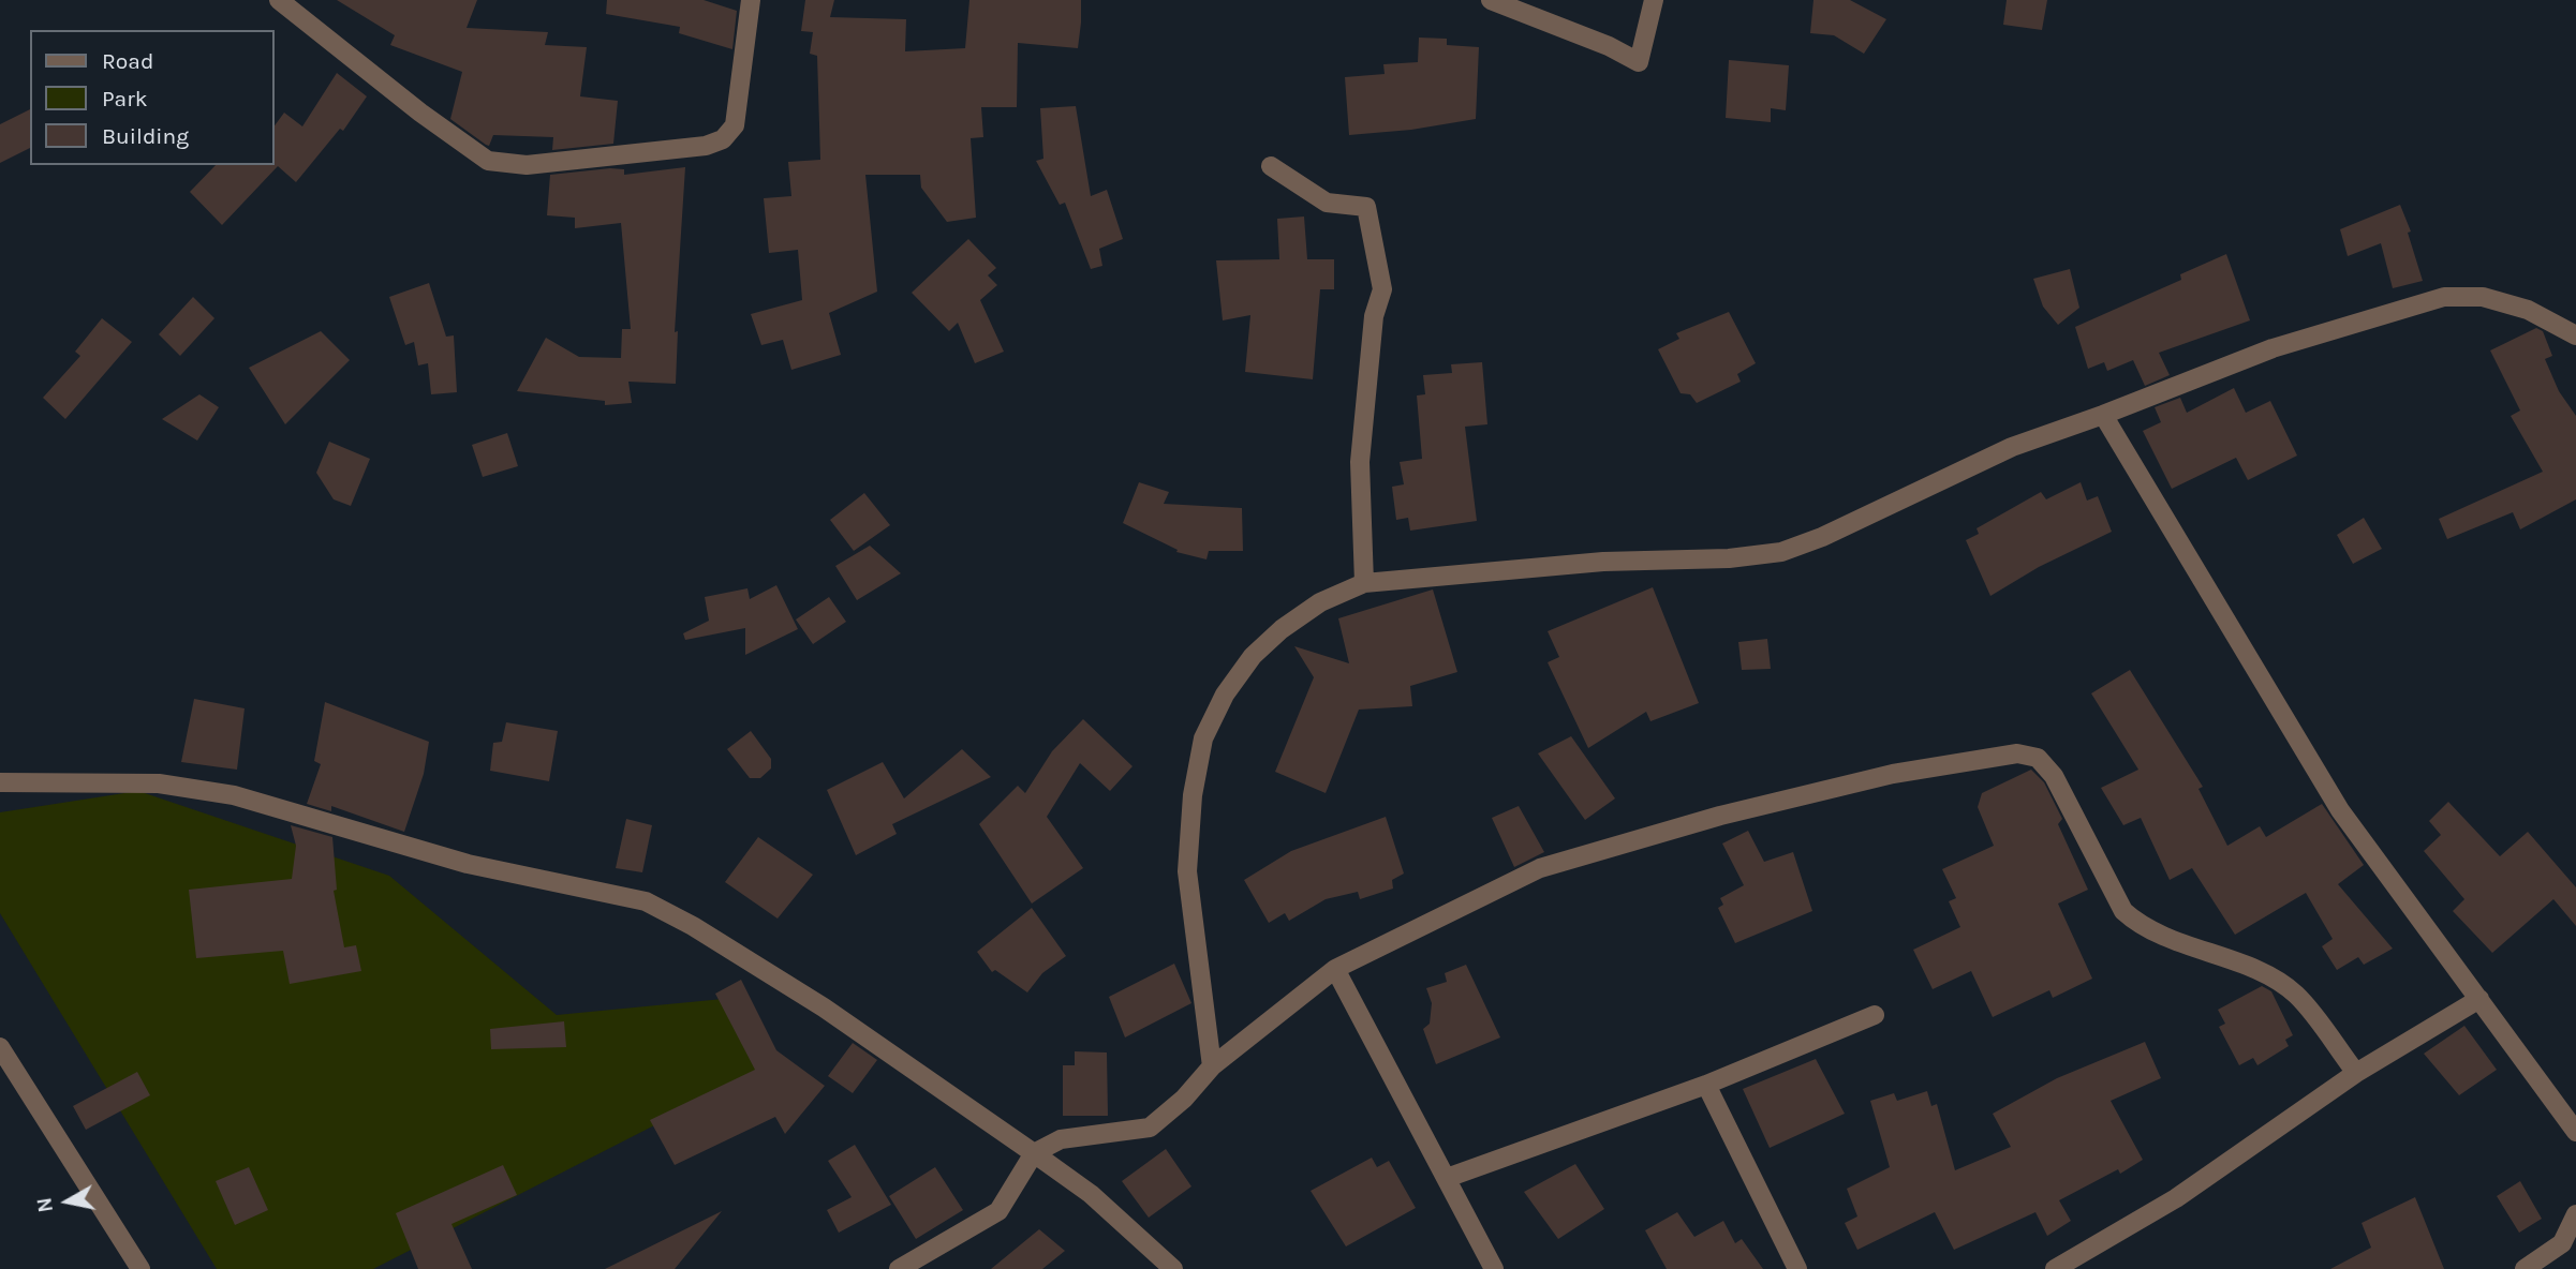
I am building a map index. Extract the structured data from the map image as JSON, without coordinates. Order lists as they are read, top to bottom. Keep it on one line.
{"legend":["Road","Park","Building"],"north":"left"}
